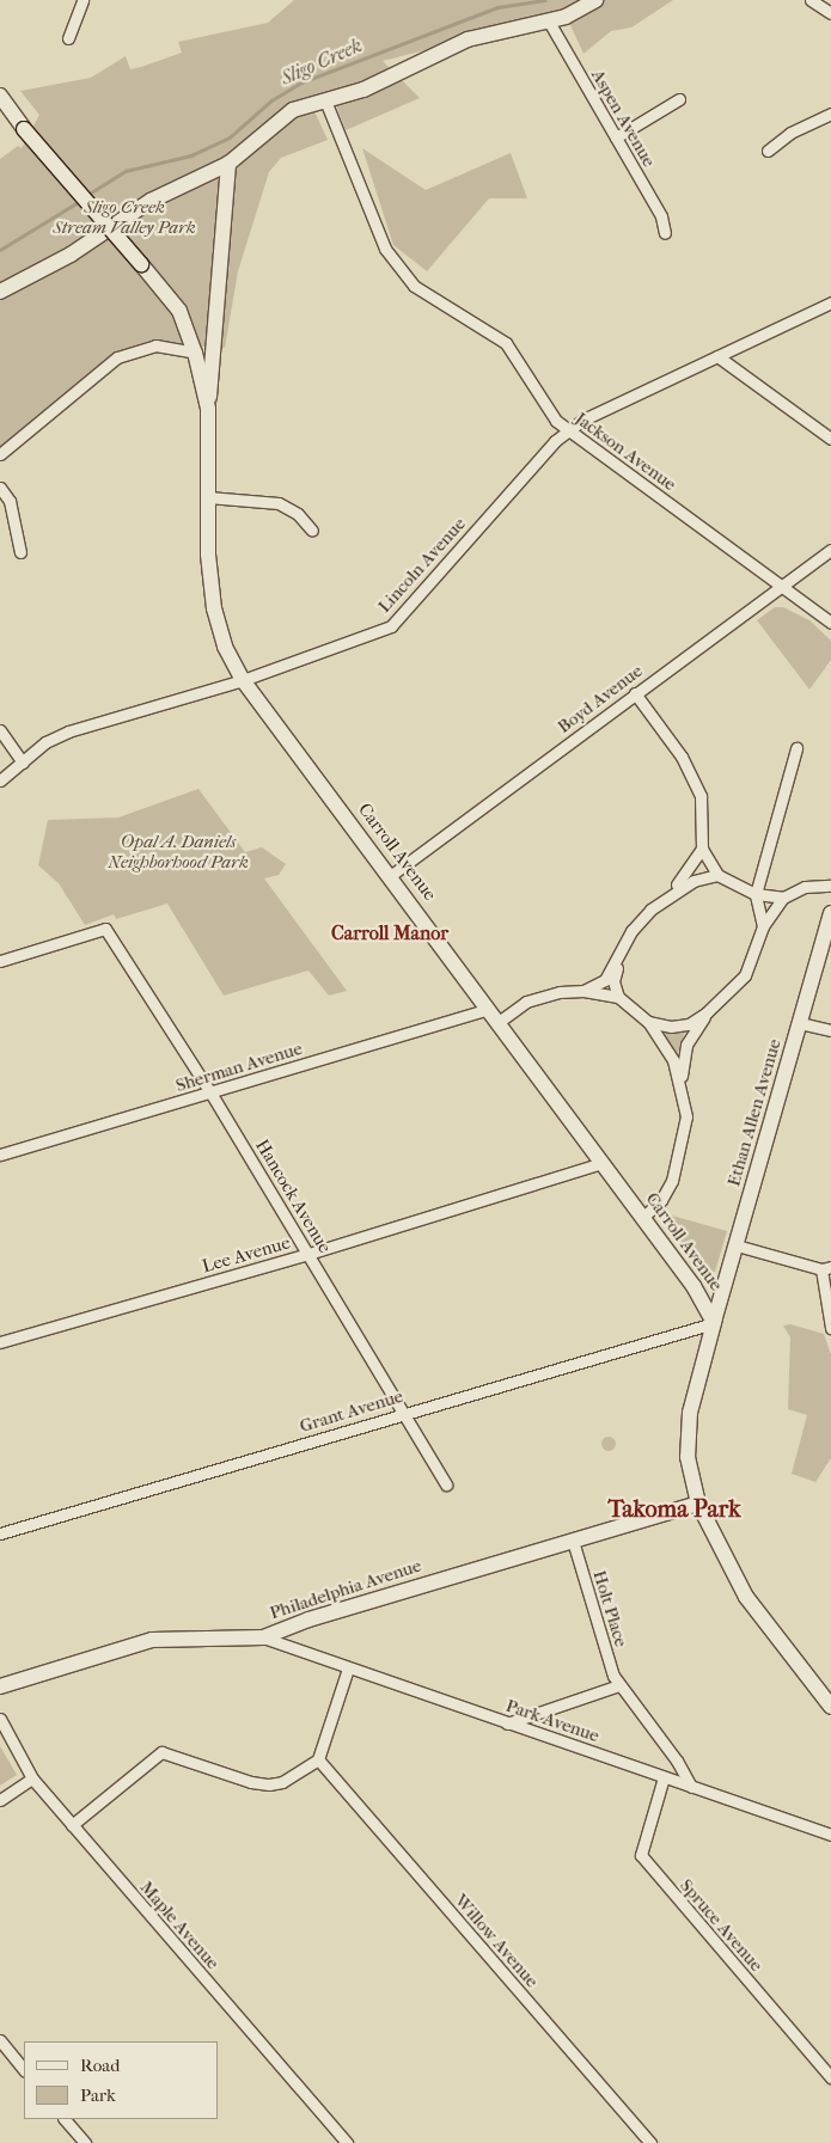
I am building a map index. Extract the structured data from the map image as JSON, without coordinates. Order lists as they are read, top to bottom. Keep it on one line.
{"streets":{"main road":["Carroll Avenue","Ethan Allen Avenue","Philadelphia Avenue"],"street":["Aspen Avenue","Jackson Avenue","Lincoln Avenue","Boyd Avenue","Sherman Avenue","Hancock Avenue","Lee Avenue","Grant Avenue","Holt Place","Park Avenue","Maple Avenue","Spruce Avenue","Willow Avenue"]},"crossings":[["Jackson Avenue","Lincoln Avenue"],["Jackson Avenue","Boyd Avenue"],["Lincoln Avenue","Carroll Avenue"],["Boyd Avenue","Carroll Avenue"],["Carroll Avenue","Sherman Avenue"],["Carroll Avenue","Ethan Allen Avenue"],["Carroll Avenue","Lee Avenue"],["Carroll Avenue","Grant Avenue"],["Sherman Avenue","Hancock Avenue"],["Ethan Allen Avenue","Grant Avenue"],["Hancock Avenue","Lee Avenue"],["Hancock Avenue","Grant Avenue"],["Philadelphia Avenue","Holt Place"],["Philadelphia Avenue","Park Avenue"],["Holt Place","Park Avenue"],["Park Avenue","Spruce Avenue"]],"districts":["Carroll Manor","Takoma Park"],"water":["Sligo Creek"],"parks":["Sligo Creek Stream Valley Park","Opal A. Daniels Neighborhood Park"],"legend":["Road","Park"]}
